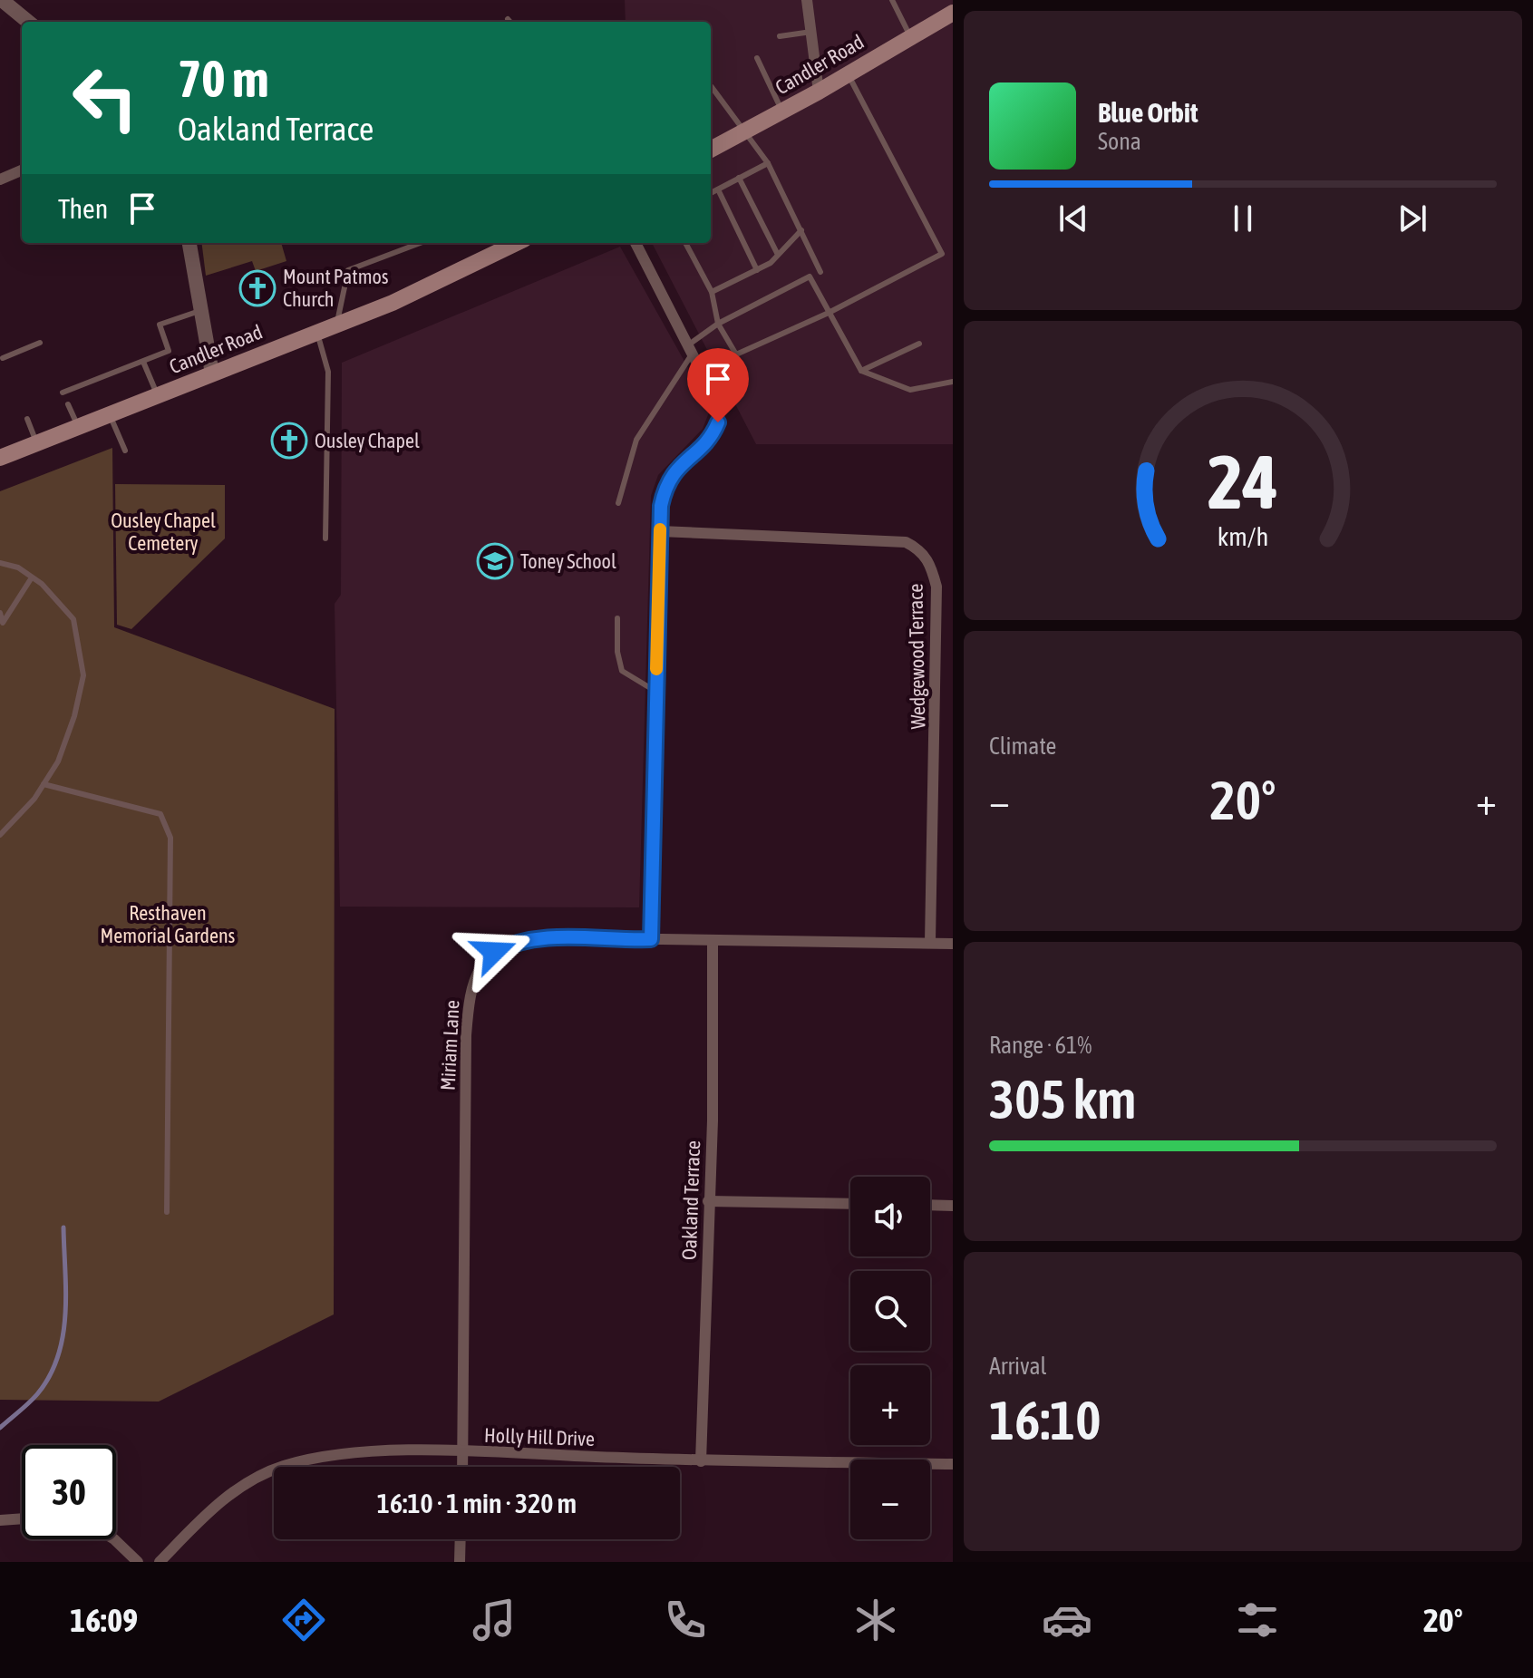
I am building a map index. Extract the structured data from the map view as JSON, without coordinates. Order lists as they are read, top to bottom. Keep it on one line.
{"streets":{"main road":["Candler Road"],"street":["Wedgewood Terrace","Miriam Lane","Oakland Terrace","Holly Hill Drive"]},"crossings":[["Wedgewood Terrace","Miriam Lane"],["Miriam Lane","Oakland Terrace"],["Miriam Lane","Holly Hill Drive"],["Oakland Terrace","Holly Hill Drive"]],"parks":["Ousley Chapel Cemetery","Resthaven Memorial Gardens"],"places":{"church":["Mount Patmos Church","Ousley Chapel"],"school or university":["Toney School"]},"page":{"turn":["70 m","Oakland Terrace"],"song":["Blue Orbit","Sona"],"then":"Then","tile":["Climate",["Range · 61%","305 km"],["Arrival","16:10"]],"heat":["−","20°","+"],"map_buttons":["+","−"],"limit":"30","trip":"16:10 · 1 min · 320 m","tabs":["16:09","20°"],"gauge":["24","km/h"]}}
